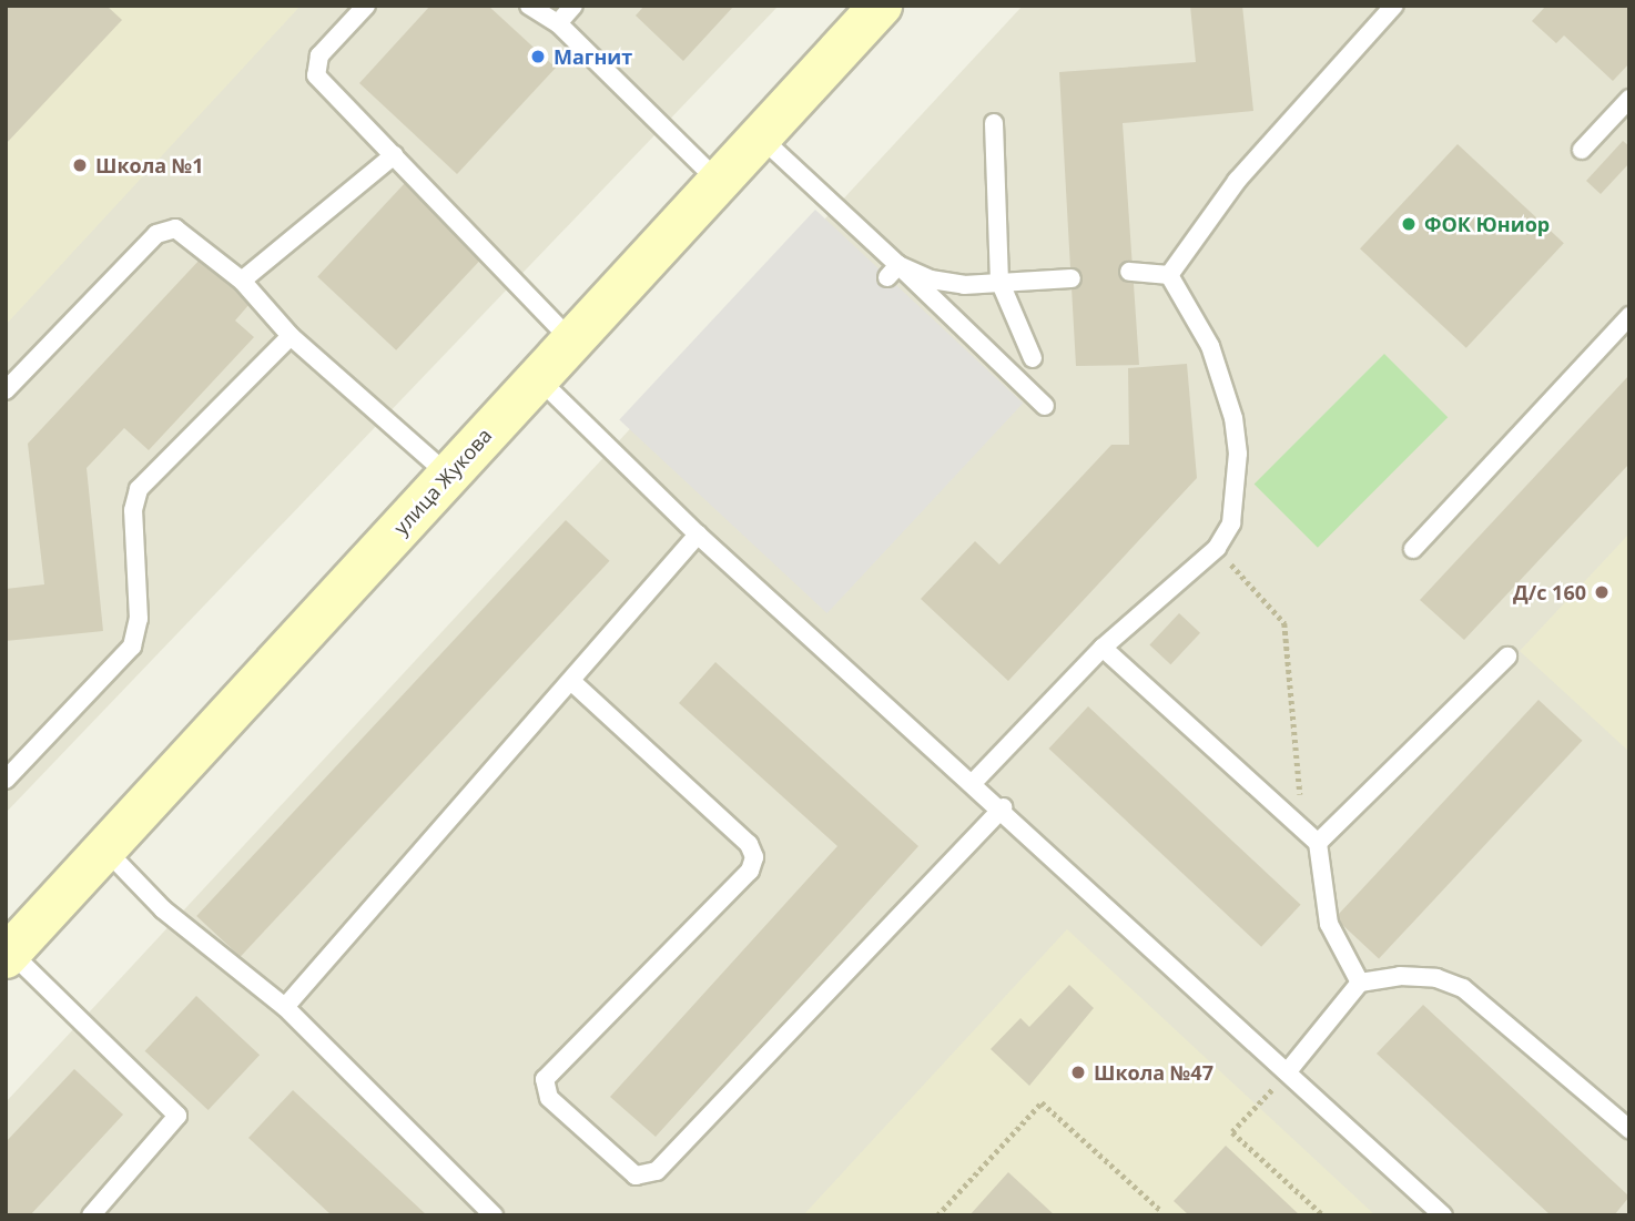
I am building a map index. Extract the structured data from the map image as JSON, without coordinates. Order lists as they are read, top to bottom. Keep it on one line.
{"streets":{"street":["улица Жукова"]},"places":["Магнит","Школа №1","ФОК Юниор","Д/с 160","Школа №47"]}
